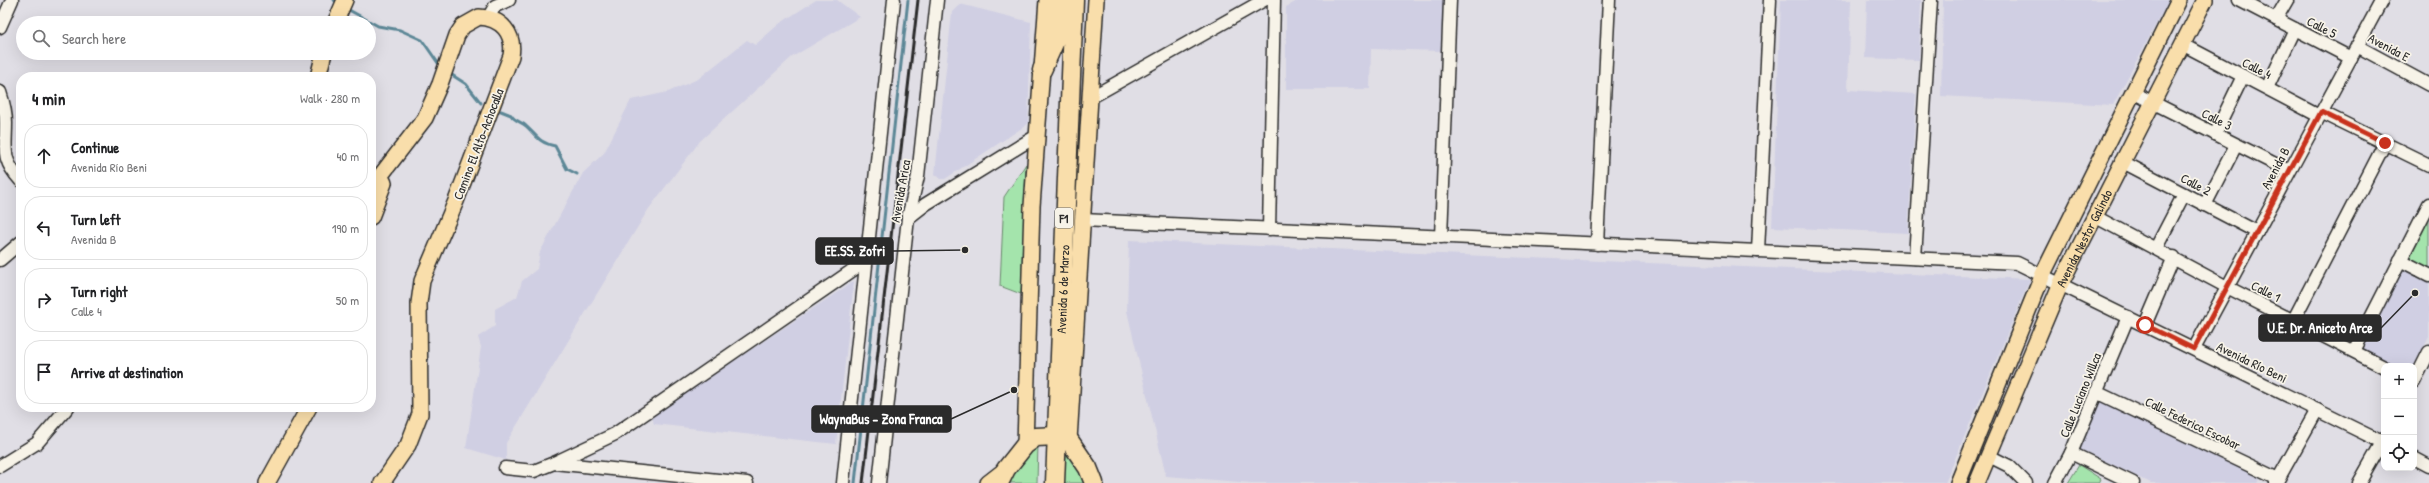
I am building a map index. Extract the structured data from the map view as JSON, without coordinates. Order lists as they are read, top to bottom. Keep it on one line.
{"streets":{"highway":["F1","Avenida 6 de Marzo"],"main road":["Camino El Alto-Achocalla","Avenida Nestor Galindo"],"street":["Calle 5","Avenida E","Calle 4","Calle 3","Avenida B","Calle 2","Avenida Arica","Calle 1","Avenida Río Beni","Calle Luciano Willca","Calle Federico Escobar"]},"crossings":[["Calle 5","Avenida B"],["Avenida E","Avenida B"],["Calle 4","Avenida B"],["Calle 4","Avenida Nestor Galindo"],["Calle 3","Avenida B"],["Calle 3","Avenida Nestor Galindo"],["Avenida B","Calle 2"],["Avenida B","Calle 1"],["Avenida B","Avenida Río Beni"],["Calle 2","Avenida Nestor Galindo"],["Avenida Nestor Galindo","Calle 1"],["Avenida Nestor Galindo","Avenida Río Beni"],["Avenida 6 de Marzo","Avenida Río Beni"],["Avenida Río Beni","Calle Luciano Willca"],["Calle Luciano Willca","Calle Federico Escobar"]],"places":["EE.SS. Zofri","U.E. Dr. Aniceto Arce","WaynaBus - Zona Franca"],"page":{"search":"Search here","heading":["4 min","Walk · 280 m"],"list":[["Continue","Avenida Río Beni","40 m"],["Turn left","Avenida B","190 m"],["Turn right","Calle 4","50 m"],"Arrive at destination"],"map_buttons":["+","−"]}}
